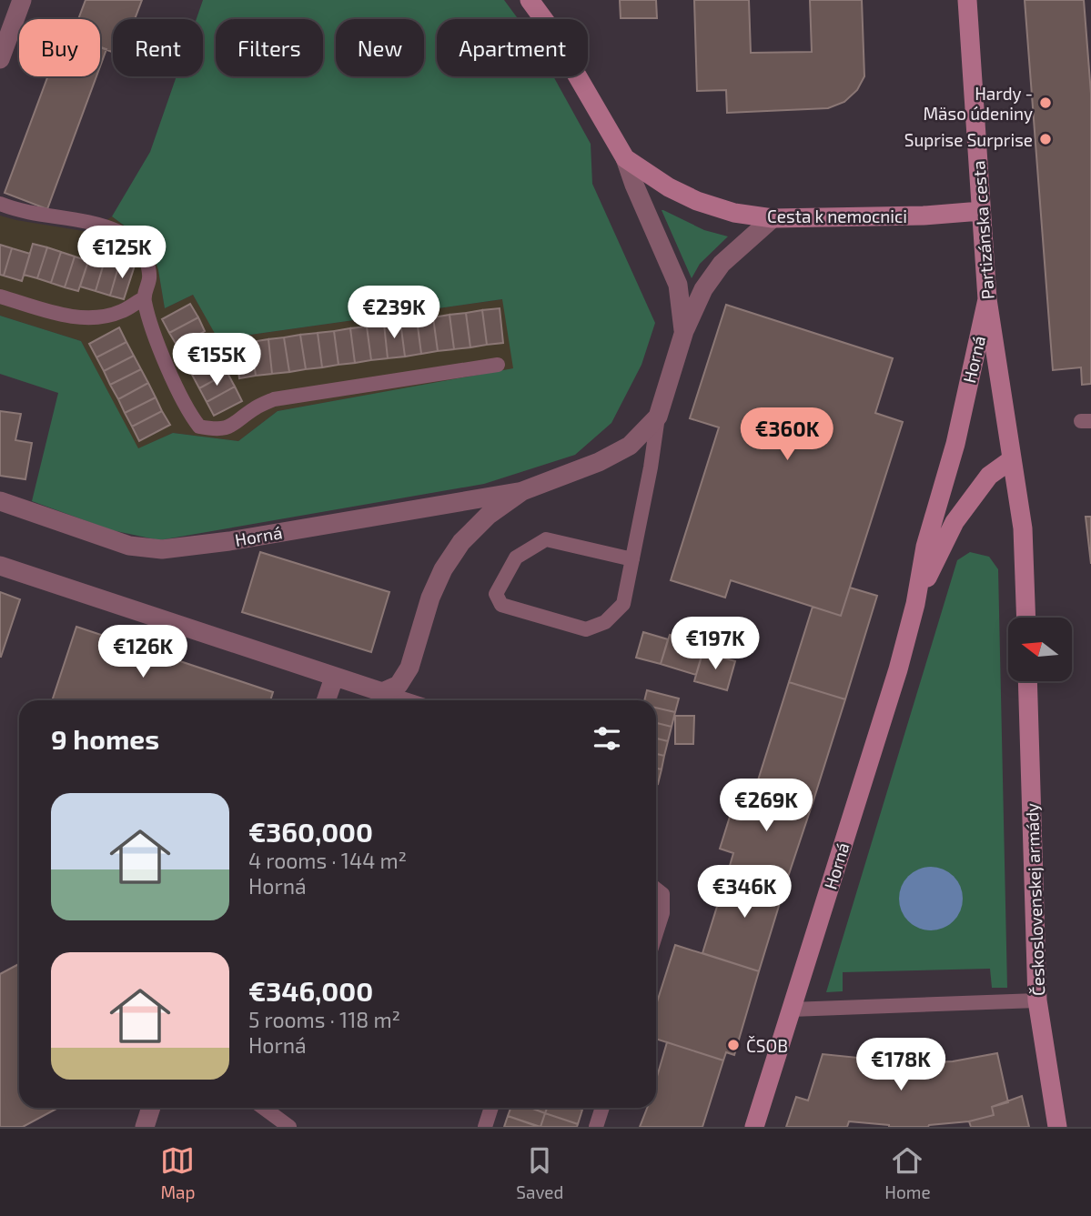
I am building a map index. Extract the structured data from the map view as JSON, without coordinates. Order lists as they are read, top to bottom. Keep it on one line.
{"streets":{"street":["Cesta k nemocnici","Partizánska cesta","Horná","Československej armády"]},"crossings":[["Cesta k nemocnici","Partizánska cesta"],["Cesta k nemocnici","Horná"],["Partizánska cesta","Horná"]],"places":["Hardy - Mäso údeniny","Suprise Surprise","ČSOB"],"north":"left","page":{"chip":["Buy","Rent","Filters","New","Apartment"],"price":["€125K","€239K","€155K","€360K","€197K","€126K","€269K","€346K","€178K"],"heading":"9 homes","list":[{"name":"€360,000","note":"4 rooms · 144 m² · Horná"},{"name":"€346,000","note":"5 rooms · 118 m² · Horná"}],"tabs":["Map","Saved","Home"]}}
